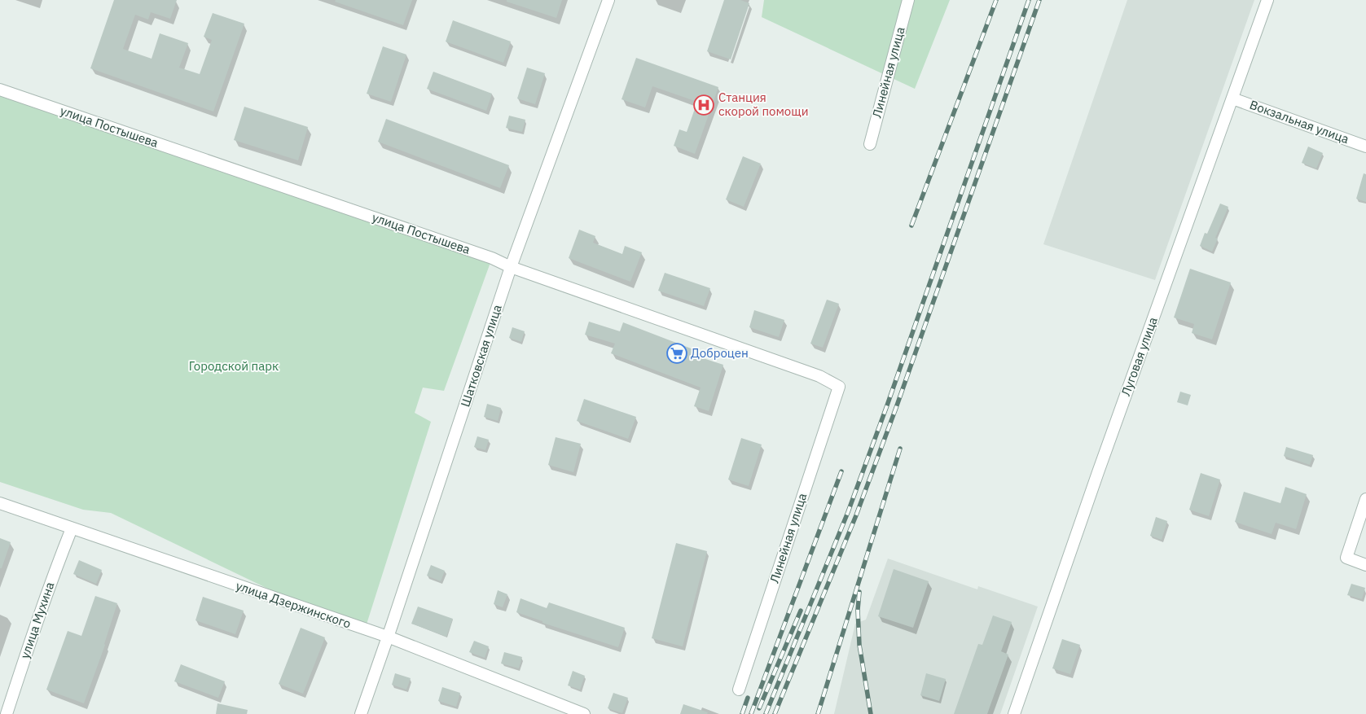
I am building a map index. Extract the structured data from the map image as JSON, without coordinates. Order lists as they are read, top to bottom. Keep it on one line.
{"streets":{"street":["Линейная улица","Вокзальная улица","улица Постышева","Шатковская улица","Луговая улица","улица Дзержинского","улица Мухина"]},"crossings":[["Линейная улица","улица Постышева"],["Вокзальная улица","Луговая улица"],["улица Постышева","Шатковская улица"],["Шатковская улица","улица Дзержинского"],["улица Дзержинского","улица Мухина"]],"parks":["Городской парк"],"places":{"hospital":["Станция скорой помощи"],"supermarket":["Доброцен"]}}
